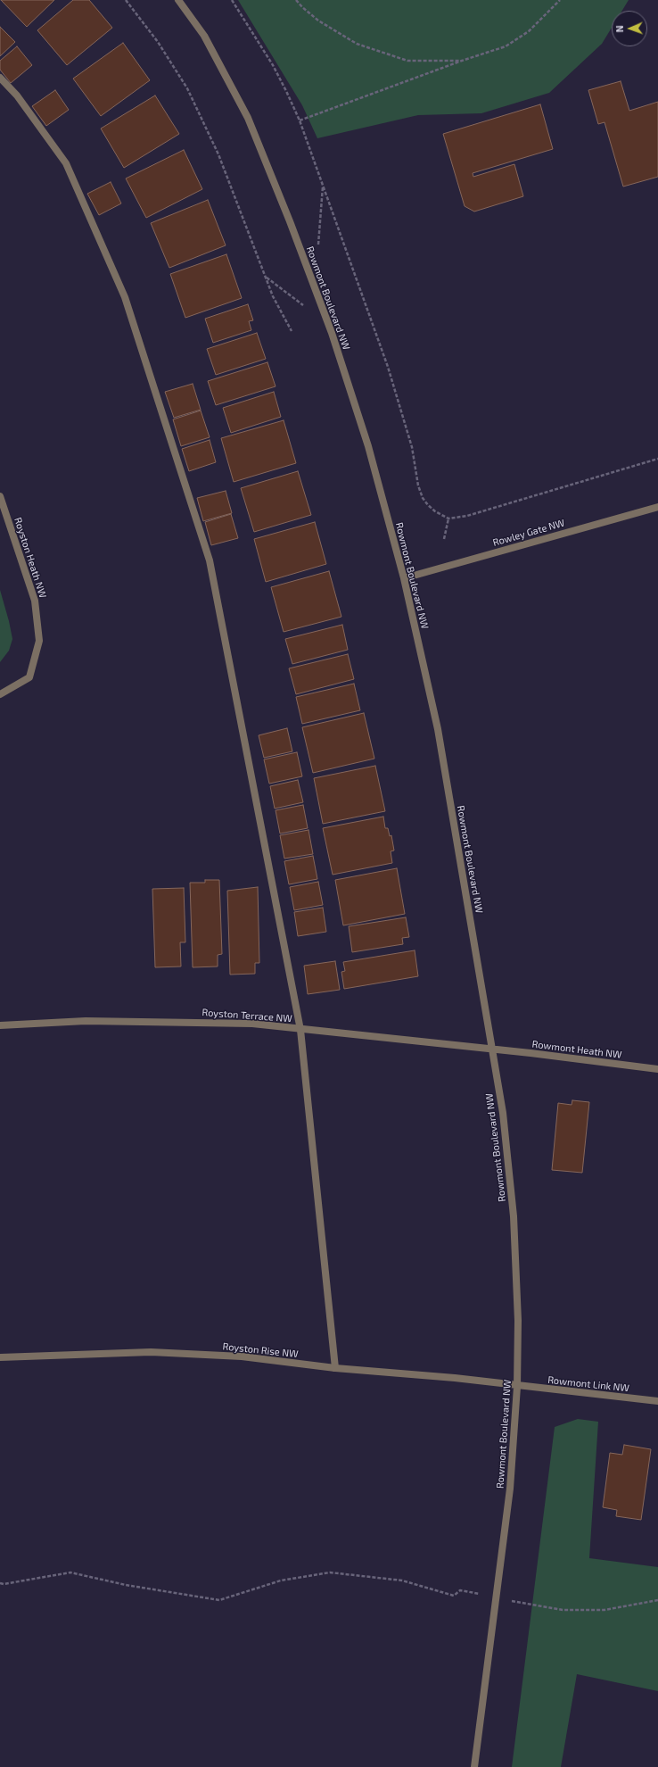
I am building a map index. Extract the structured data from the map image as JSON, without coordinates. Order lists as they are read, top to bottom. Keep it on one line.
{"streets":{"street":["Rowmont Boulevard NW","Rowley Gate NW","Royston Heath NW","Royston Terrace NW","Rowmont Heath NW","Royston Rise NW","Rowmont Link NW"]},"crossings":[["Rowmont Boulevard NW","Rowley Gate NW"],["Rowmont Boulevard NW","Royston Terrace NW"],["Rowmont Boulevard NW","Rowmont Heath NW"],["Rowmont Boulevard NW","Royston Rise NW"],["Rowmont Boulevard NW","Rowmont Link NW"],["Royston Terrace NW","Rowmont Heath NW"],["Royston Rise NW","Rowmont Link NW"]],"north":"left"}
